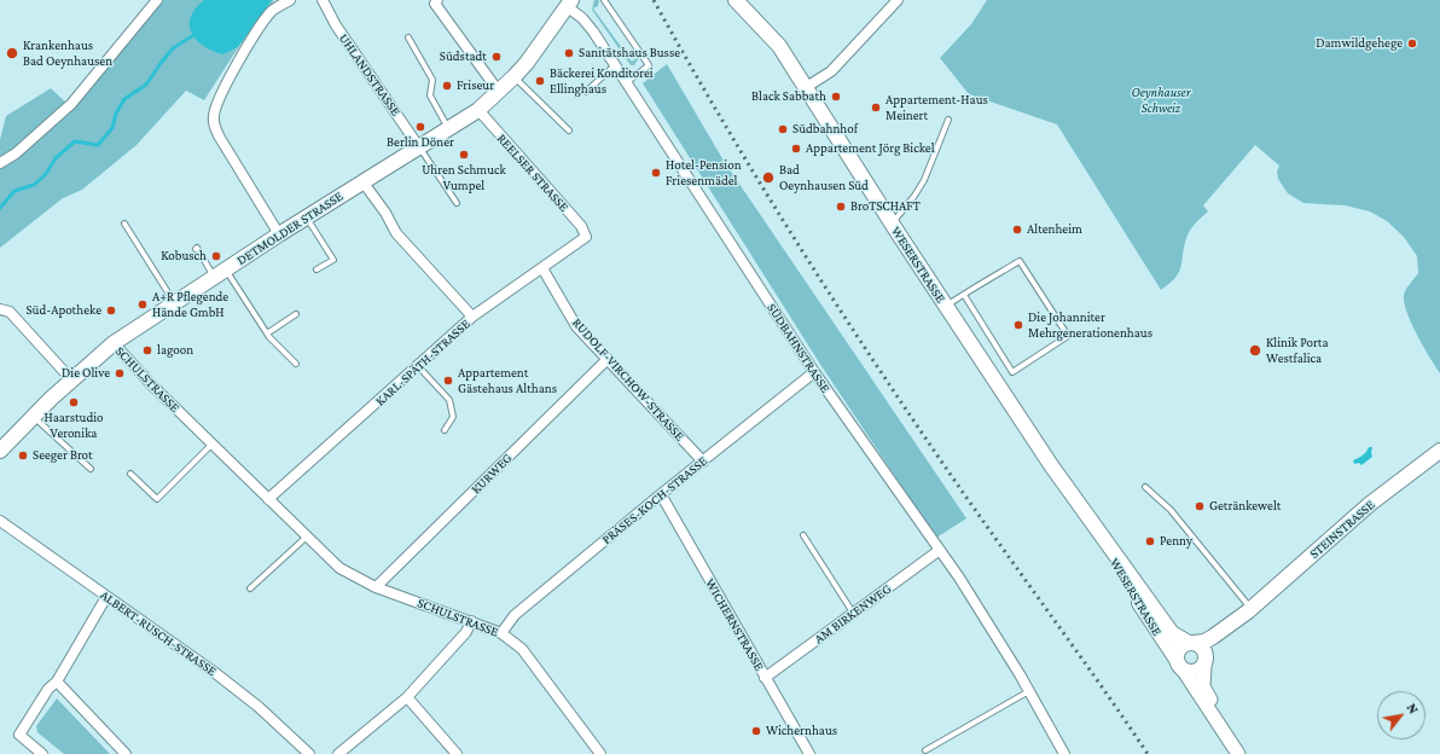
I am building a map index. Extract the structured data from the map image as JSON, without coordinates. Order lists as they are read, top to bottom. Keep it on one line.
{"streets":{"main road":["DETMOLDER STRASSE","WESERSTRASSE","STEINSTRASSE"],"street":["UHLANDSTRASSE","REELSER STRASSE","SÜDBAHNSTRASSE","KARL-SPÄTH-STRASSE","SCHULSTRASSE","RUDOLF-VIRCHOW-STRASSE","KURWEG","PRÄSES-KOCH-STRASSE","AM BIRKENWEG","WICHERNSTRASSE","ALBERT-RUSCH-STRASSE"]},"crossings":[["UHLANDSTRASSE","DETMOLDER STRASSE"],["REELSER STRASSE","DETMOLDER STRASSE"],["REELSER STRASSE","KARL-SPÄTH-STRASSE"],["DETMOLDER STRASSE","SÜDBAHNSTRASSE"],["DETMOLDER STRASSE","SCHULSTRASSE"],["WESERSTRASSE","STEINSTRASSE"],["SÜDBAHNSTRASSE","PRÄSES-KOCH-STRASSE"],["SÜDBAHNSTRASSE","AM BIRKENWEG"],["KARL-SPÄTH-STRASSE","SCHULSTRASSE"],["KARL-SPÄTH-STRASSE","RUDOLF-VIRCHOW-STRASSE"],["SCHULSTRASSE","KURWEG"],["SCHULSTRASSE","PRÄSES-KOCH-STRASSE"],["RUDOLF-VIRCHOW-STRASSE","KURWEG"],["RUDOLF-VIRCHOW-STRASSE","PRÄSES-KOCH-STRASSE"],["PRÄSES-KOCH-STRASSE","WICHERNSTRASSE"],["AM BIRKENWEG","WICHERNSTRASSE"]],"parks":["Oeynhauser Schweiz"],"places":["Damwildgehege","Krankenhaus Bad Oeynhausen","Sanitätshaus Busse","Südstadt","Bäckerei Konditorei Ellinghaus","Friseur","Black Sabbath","Appartement-Haus Meinert","Berlin Döner","Südbahnhof","Appartement Jörg Bickel","Uhren Schmuck Vumpel","Hotel-Pension Friesenmädel","Bad Oeynhausen Süd","BroTSCHAFT","Altenheim","Kobusch","A+R Pflegende Hände GmbH","Süd-Apotheke","Die Johanniter Mehrgenerationenhaus","lagoon","Klinik Porta Westfalica","Die Olive","Appartement Gästehaus Althans","Haarstudio Veronika","Seeger Brot","Getränkewelt","Penny","Wichernhaus"],"north":"top right"}
